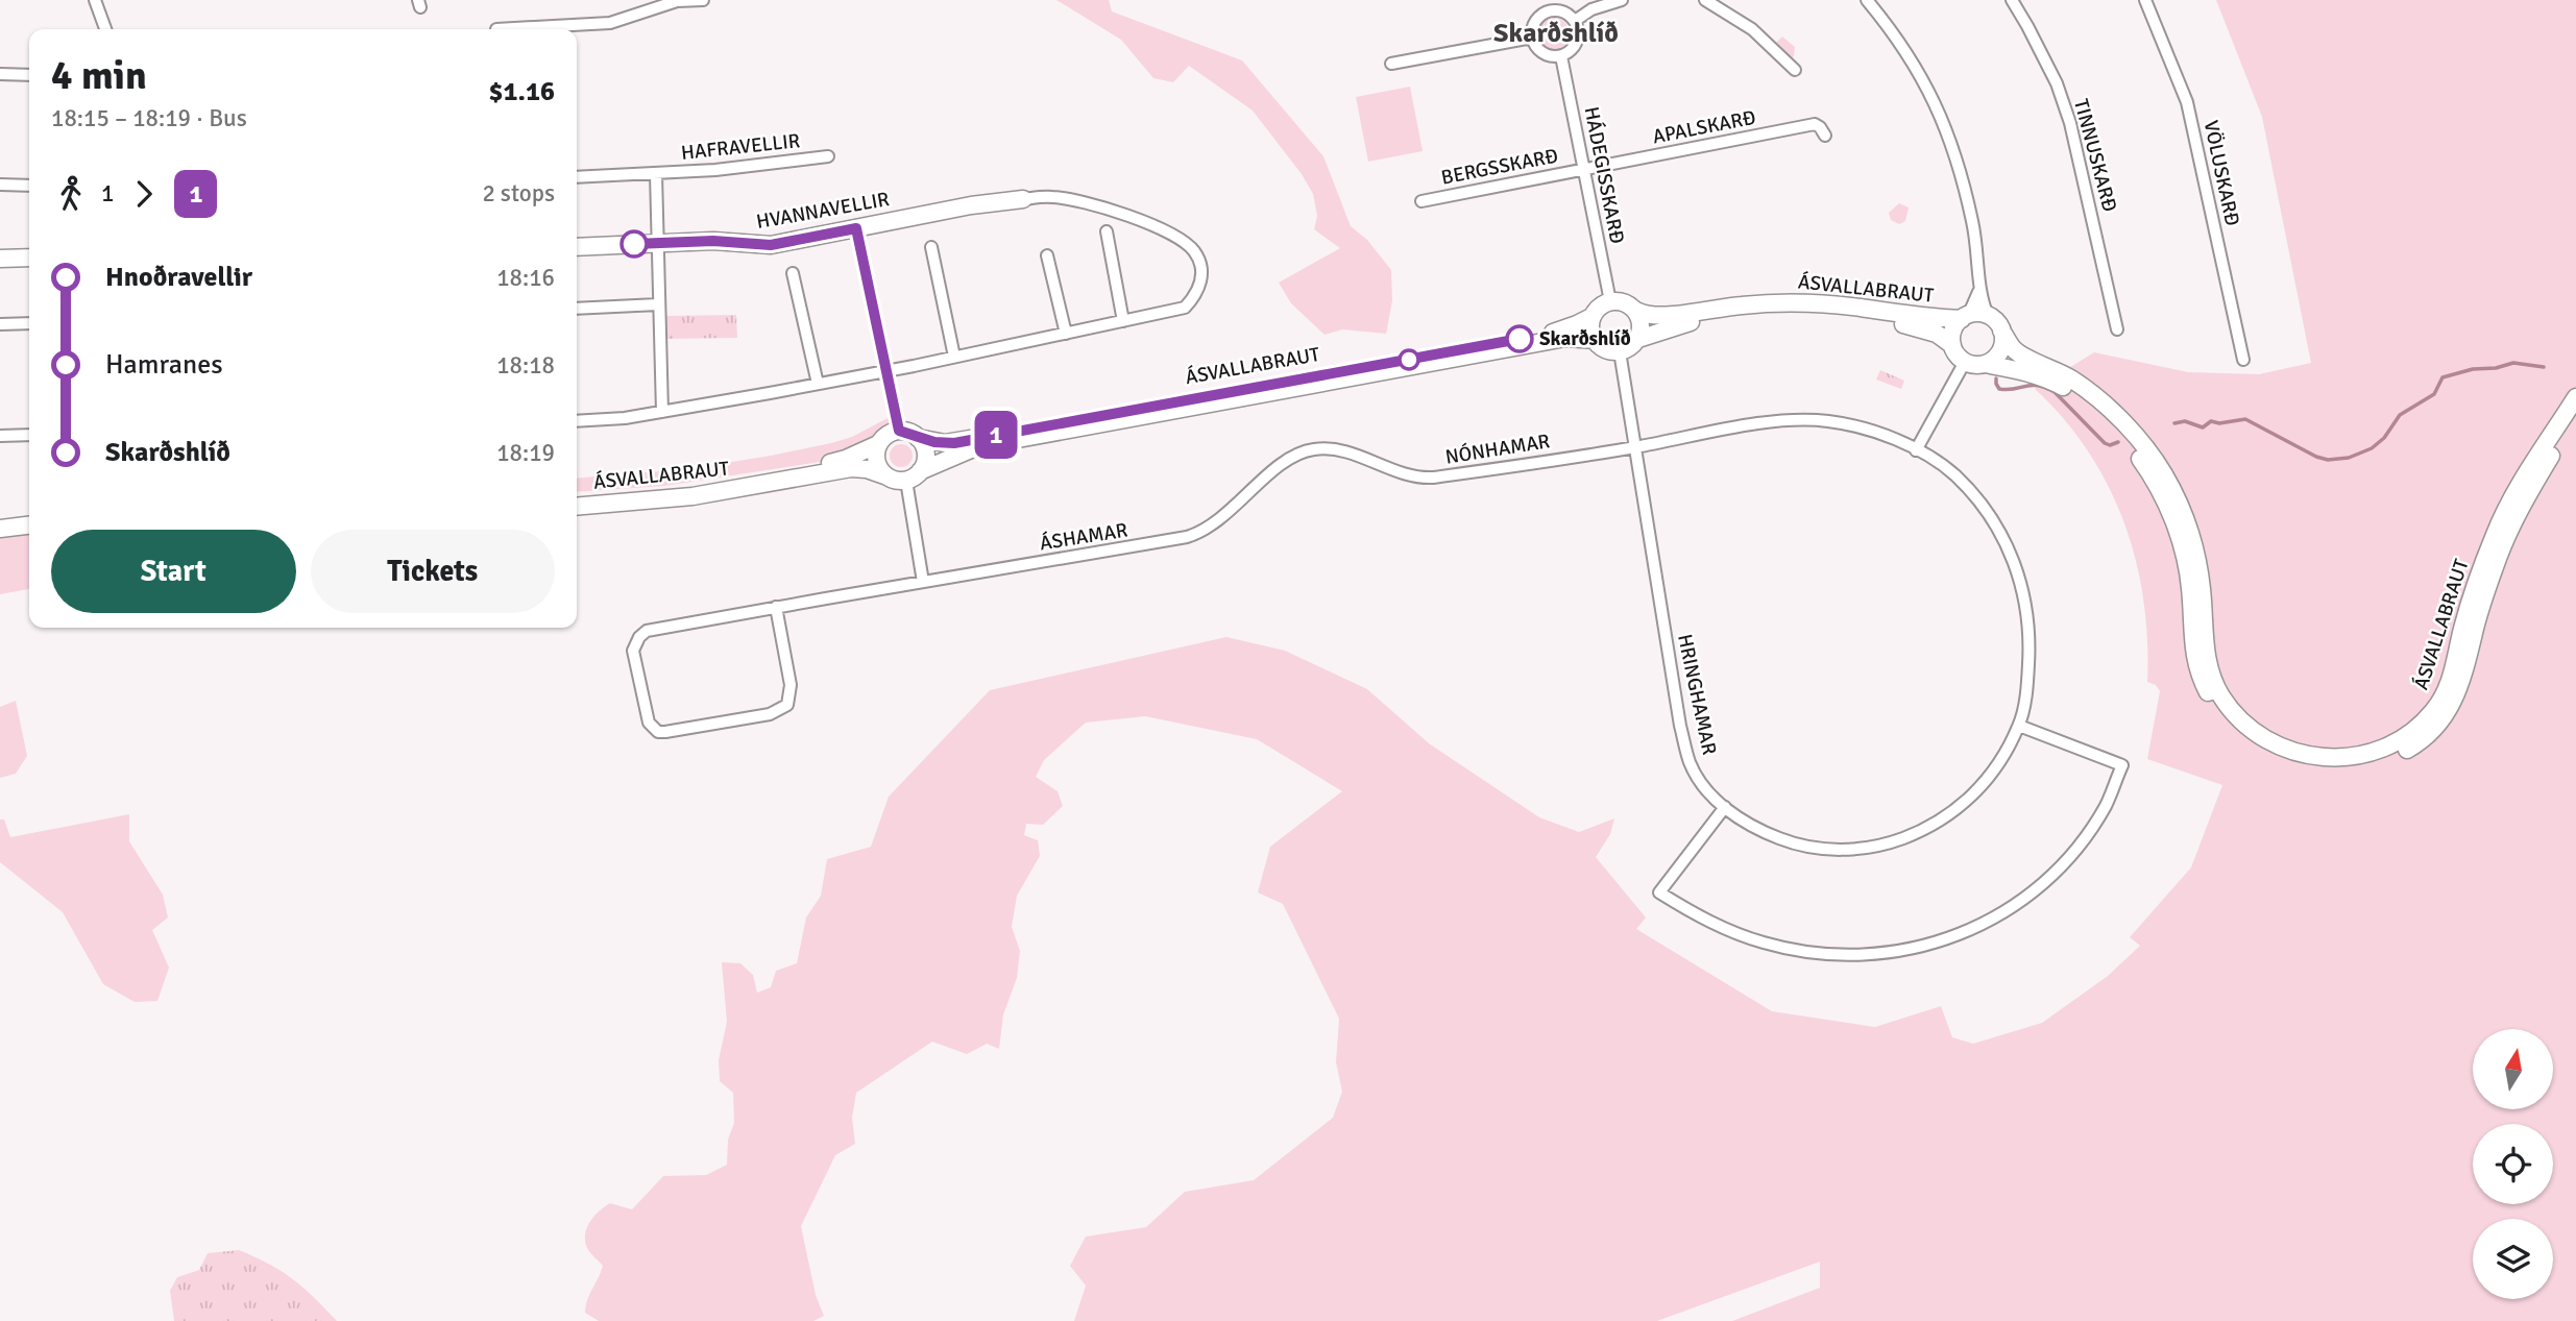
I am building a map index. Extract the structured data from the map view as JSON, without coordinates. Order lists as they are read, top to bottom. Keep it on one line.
{"streets":{"main road":["HVANNAVELLIR","ÁSVALLABRAUT"],"street":["APALSKARÐ","HAFRAVELLIR","TINNUSKARÐ","BERGSSKARÐ","VÖLUSKARÐ","HÁDEGISSKARÐ","NÓNHAMAR","ÁSHAMAR","HRINGHAMAR"]},"crossings":[["APALSKARÐ","BERGSSKARÐ"],["APALSKARÐ","HÁDEGISSKARÐ"],["HAFRAVELLIR","HVANNAVELLIR"],["BERGSSKARÐ","HÁDEGISSKARÐ"],["HÁDEGISSKARÐ","ÁSVALLABRAUT"],["HÁDEGISSKARÐ","HRINGHAMAR"],["ÁSVALLABRAUT","HRINGHAMAR"],["NÓNHAMAR","ÁSHAMAR"],["NÓNHAMAR","HRINGHAMAR"]],"districts":["Skarðshlíð"],"places":["Skarðshlíð"],"lines":["bus line 1"],"north":"top","page":{"on_map":"1","heading":["4 min","18:15 – 18:19 · Bus","$1.16"],"legs":["1","1","2 stops"],"list":[{"name":"Hnoðravellir","value":"18:16"},{"name":"Hamranes","value":"18:18"},{"name":"Skarðshlíð","value":"18:19"}],"buttons":["Start","Tickets"]}}
